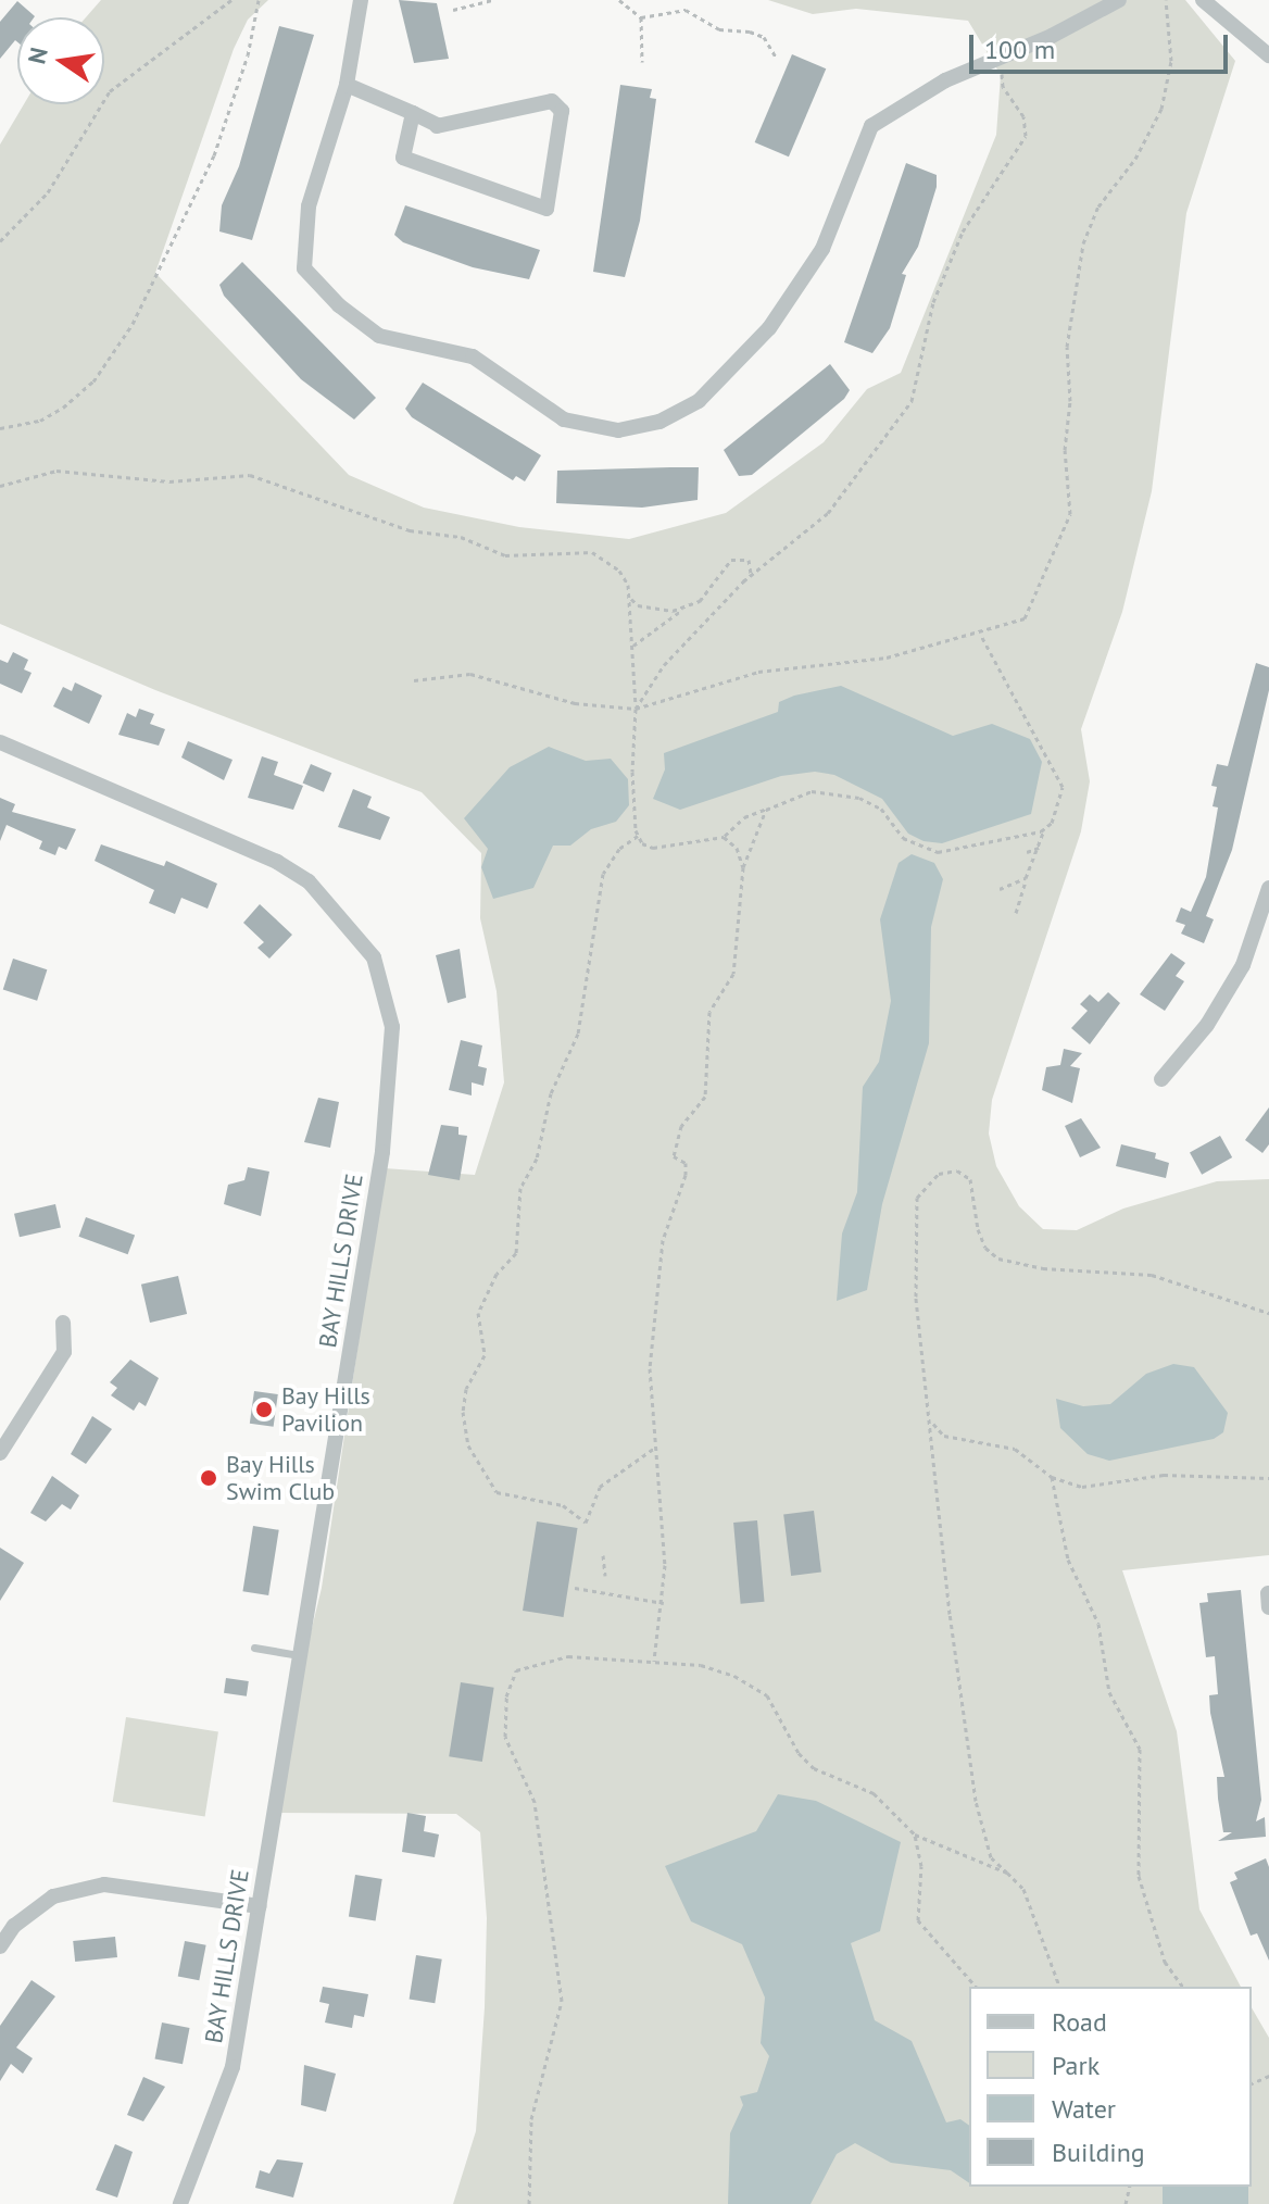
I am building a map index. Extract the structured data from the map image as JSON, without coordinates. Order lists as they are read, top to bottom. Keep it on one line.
{"streets":{"street":["BAY HILLS DRIVE"]},"places":["Bay Hills Pavilion","Bay Hills Swim Club"],"legend":["Road","Park","Water","Building"],"scale_bar":"100 m","north":"left"}
